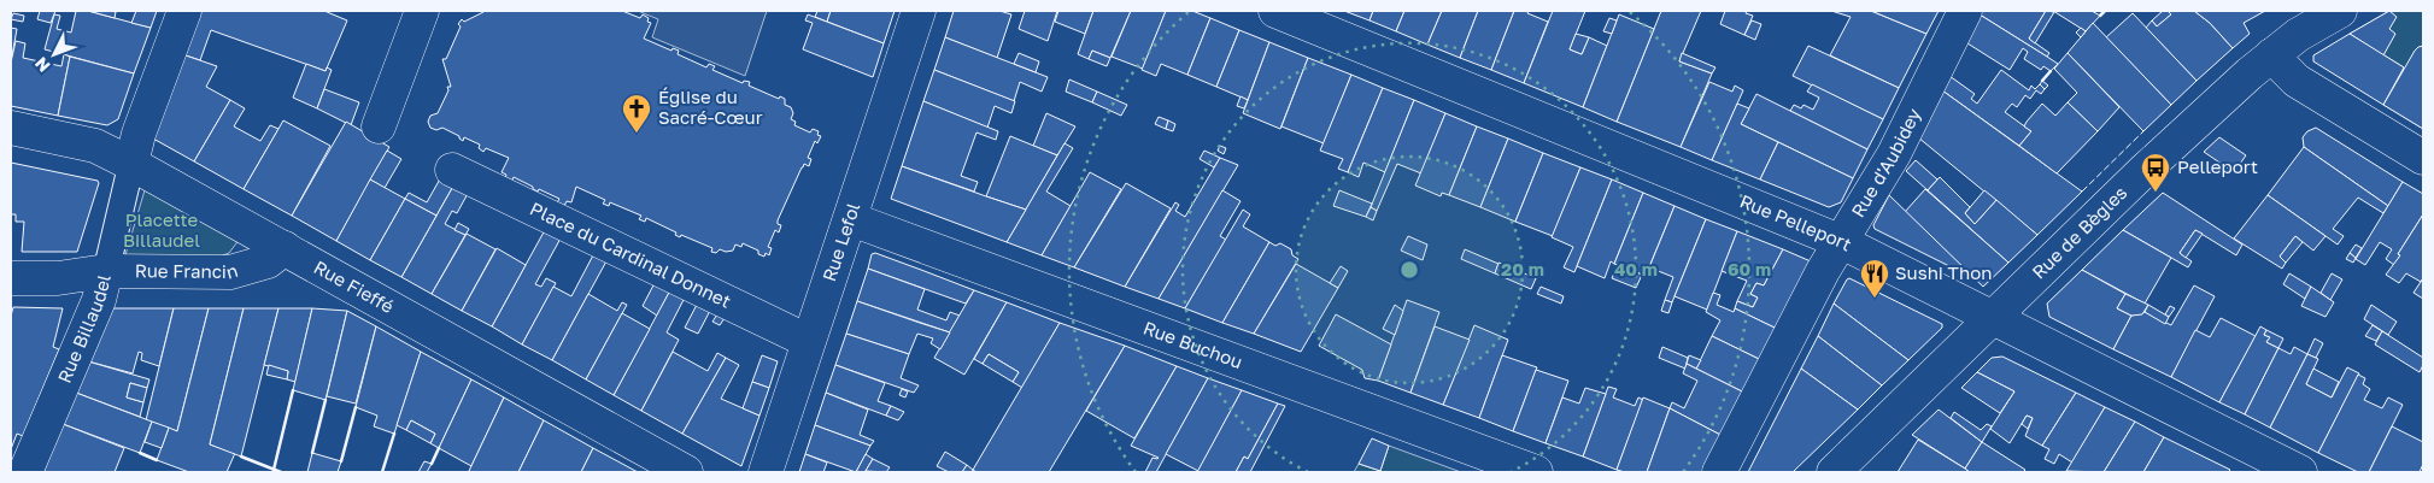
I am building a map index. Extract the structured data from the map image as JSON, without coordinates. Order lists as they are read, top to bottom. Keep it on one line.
{"streets":{"street":["Rue d'Aubidey","Rue Pelleport","Rue de Bègles","Rue Lefol","Place du Cardinal Donnet","Rue Francin","Rue Fieffé","Rue Billaudel","Rue Buchou"]},"crossings":[["Rue d'Aubidey","Rue Pelleport"],["Rue Pelleport","Rue de Bègles"],["Rue Lefol","Place du Cardinal Donnet"],["Rue Lefol","Rue Buchou"],["Rue Francin","Rue Fieffé"],["Rue Francin","Rue Billaudel"],["Rue Fieffé","Rue Billaudel"]],"parks":["Placette Billaudel"],"places":{"church":["Église du Sacré-Cœur"],"bus stop":["Pelleport"],"restaurant":["Sushi Thon"]},"north":"bottom left","rings":["20 m","40 m","60 m"]}
